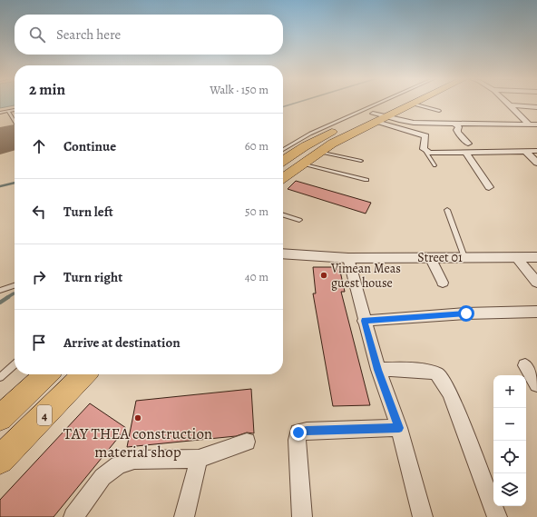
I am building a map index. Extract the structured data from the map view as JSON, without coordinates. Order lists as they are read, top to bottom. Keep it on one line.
{"streets":{"highway":["4"],"street":["Street 01"]},"places":["Vimean Meas guest house","TAY THEA construction material shop"],"page":{"search":"Search here","heading":["2 min","Walk · 150 m"],"list":[["Continue","60 m"],["Turn left","50 m"],["Turn right","40 m"],"Arrive at destination"],"map_buttons":["+","−"]}}
